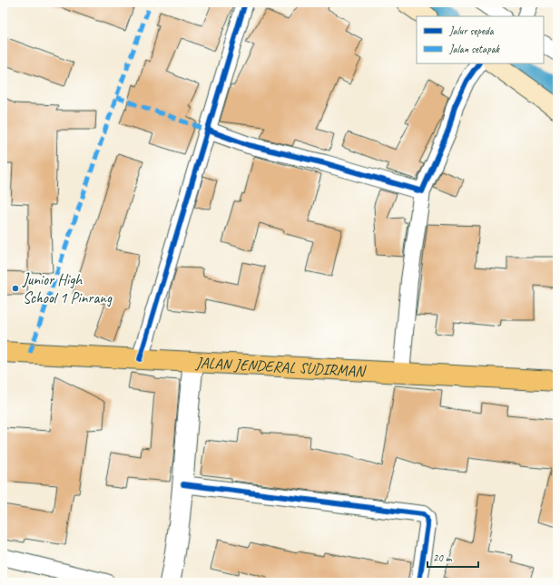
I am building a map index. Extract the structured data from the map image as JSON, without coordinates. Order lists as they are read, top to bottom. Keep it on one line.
{"streets":{"highway":["JALAN JENDERAL SUDIRMAN"]},"places":["Junior High School 1 Pinrang"],"legend":["Jalur sepeda","Jalan setapak"],"scale_bar":"20 m"}
